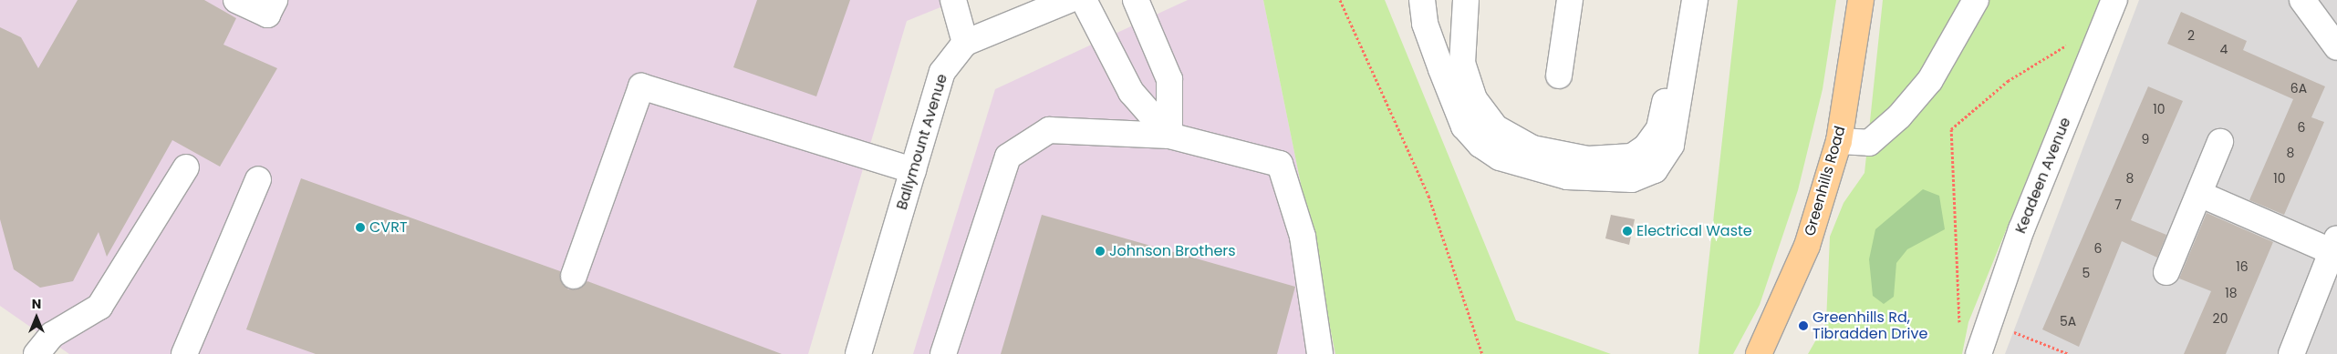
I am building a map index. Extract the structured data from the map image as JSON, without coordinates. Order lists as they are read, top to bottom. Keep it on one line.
{"streets":{"main road":["Greenhills Road"],"street":["Ballymount Avenue","Keadeen Avenue"]},"places":["CVRT","Electrical Waste","Johnson Brothers","Greenhills Rd, Tibradden Drive"],"house_numbers":["2","4","6A","10","6","9","8","8","10","7","6","16","5","18","20","5A"],"north":"top"}
